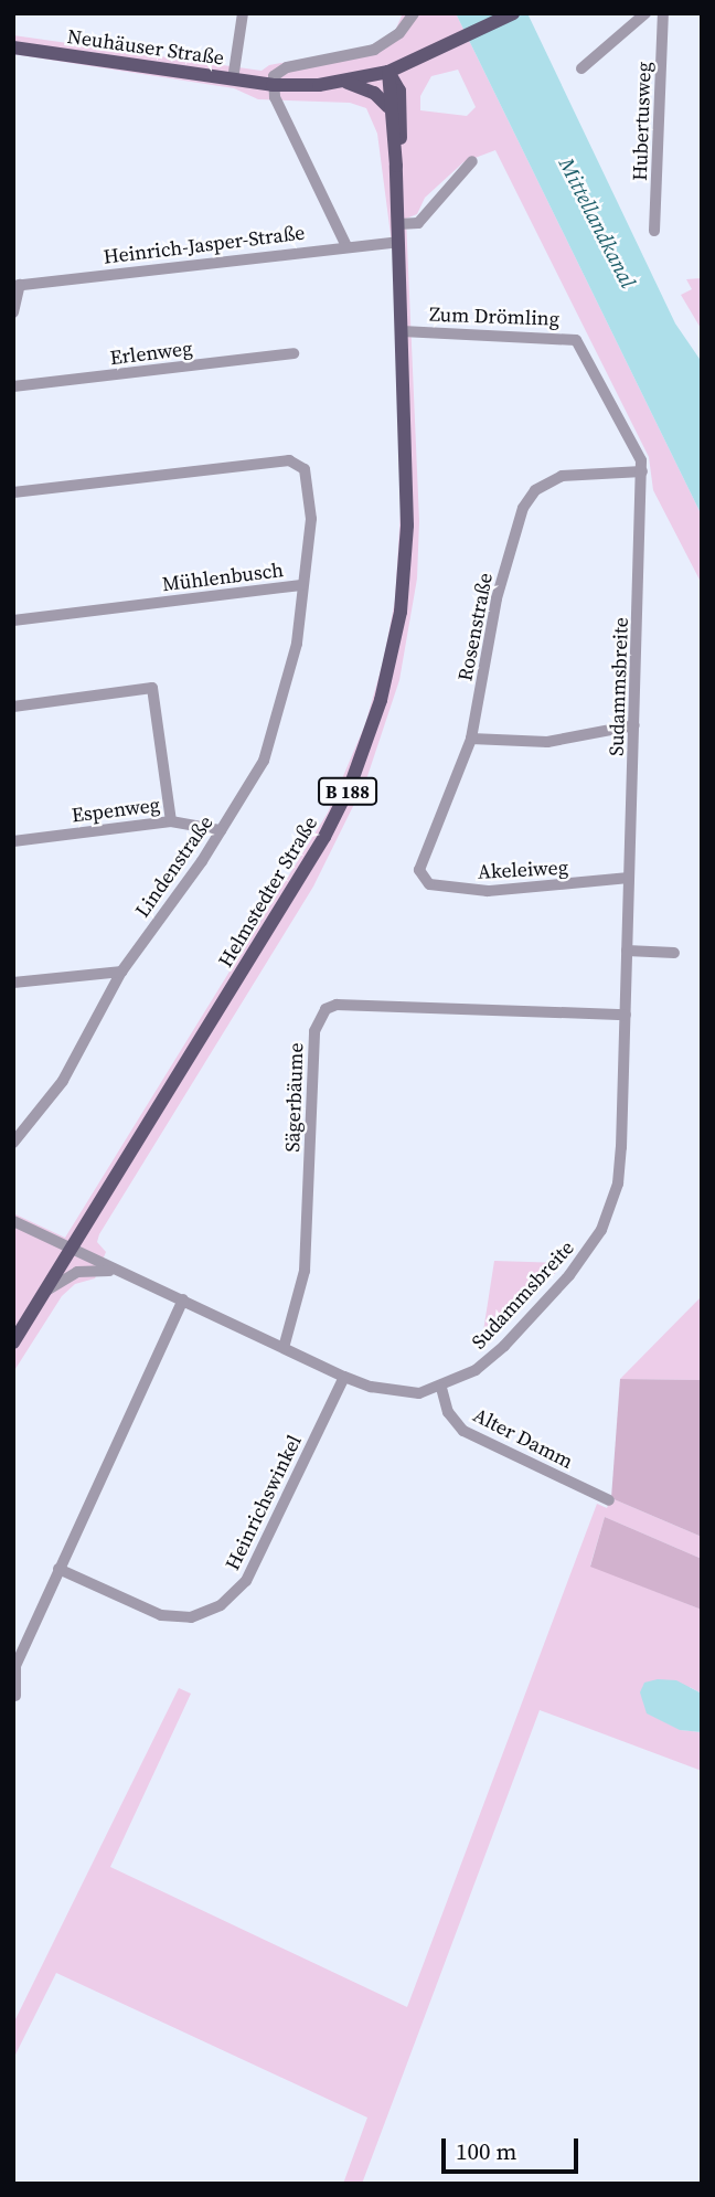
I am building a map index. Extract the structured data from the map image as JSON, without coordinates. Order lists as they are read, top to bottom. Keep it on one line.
{"streets":{"main road":["Neuhäuser Straße","B 188","Helmstedter Straße"],"street":["Hubertusweg","Heinrich-Jasper-Straße","Zum Drömling","Erlenweg","Mühlenbusch","Rosenstraße","Sudammsbreite","Espenweg","Lindenstraße","Akeleiweg","Sägerbäume","Alter Damm","Heinrichswinkel"]},"crossings":[["Neuhäuser Straße","Helmstedter Straße"],["Heinrich-Jasper-Straße","Helmstedter Straße"],["Zum Drömling","Rosenstraße"],["Zum Drömling","Sudammsbreite"],["Zum Drömling","Helmstedter Straße"],["Mühlenbusch","Lindenstraße"],["Rosenstraße","Sudammsbreite"],["Rosenstraße","Akeleiweg"],["Sudammsbreite","Akeleiweg"],["Sudammsbreite","Helmstedter Straße"],["Sudammsbreite","Sägerbäume"],["Sudammsbreite","Alter Damm"],["Sudammsbreite","Heinrichswinkel"],["B 188","Helmstedter Straße"],["Espenweg","Lindenstraße"]],"water":["Mittellandkanal"],"scale_bar":"100 m"}
